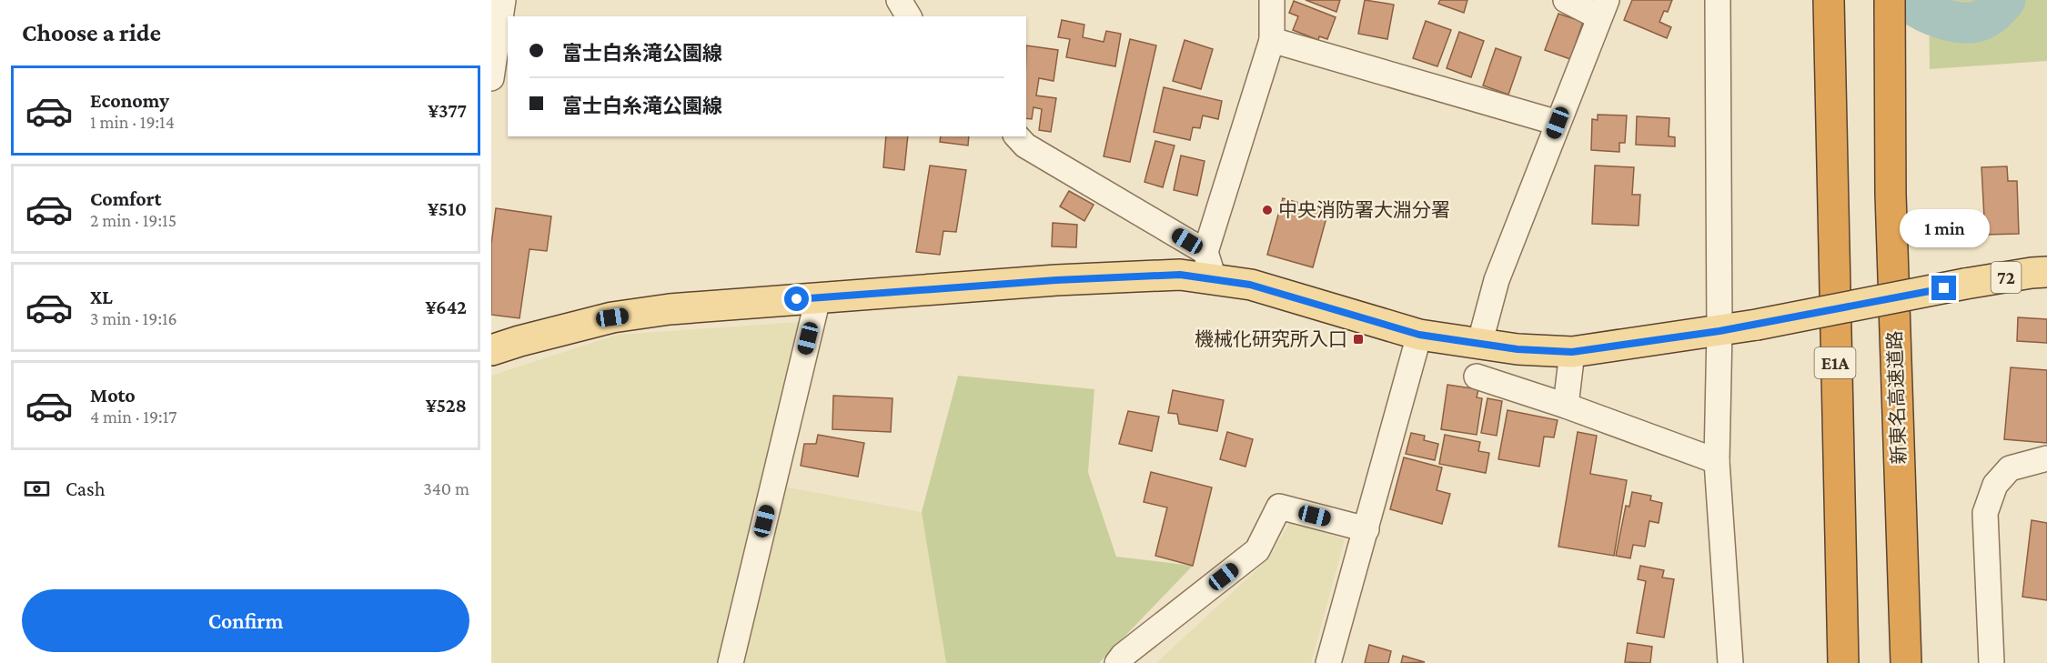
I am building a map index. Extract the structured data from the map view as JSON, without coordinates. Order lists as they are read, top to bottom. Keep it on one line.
{"streets":{"highway":["E1A","新東名高速道路"],"main road":["72"]},"places":{"other":["中央消防署大淵分署"],"transit":["機械化研究所入口"]},"page":{"heading":"Choose a ride","banner":["富士白糸滝公園線","富士白糸滝公園線"],"list":[{"name":"Economy","note":"1 min · 19:14","value":"¥377"},{"name":"Comfort","note":"2 min · 19:15","value":"¥510"},{"name":"XL","note":"3 min · 19:16","value":"¥642"},{"name":"Moto","note":"4 min · 19:17","value":"¥528"}],"bubble":"1 min","pay":["Cash","340 m"],"buttons":"Confirm"}}
